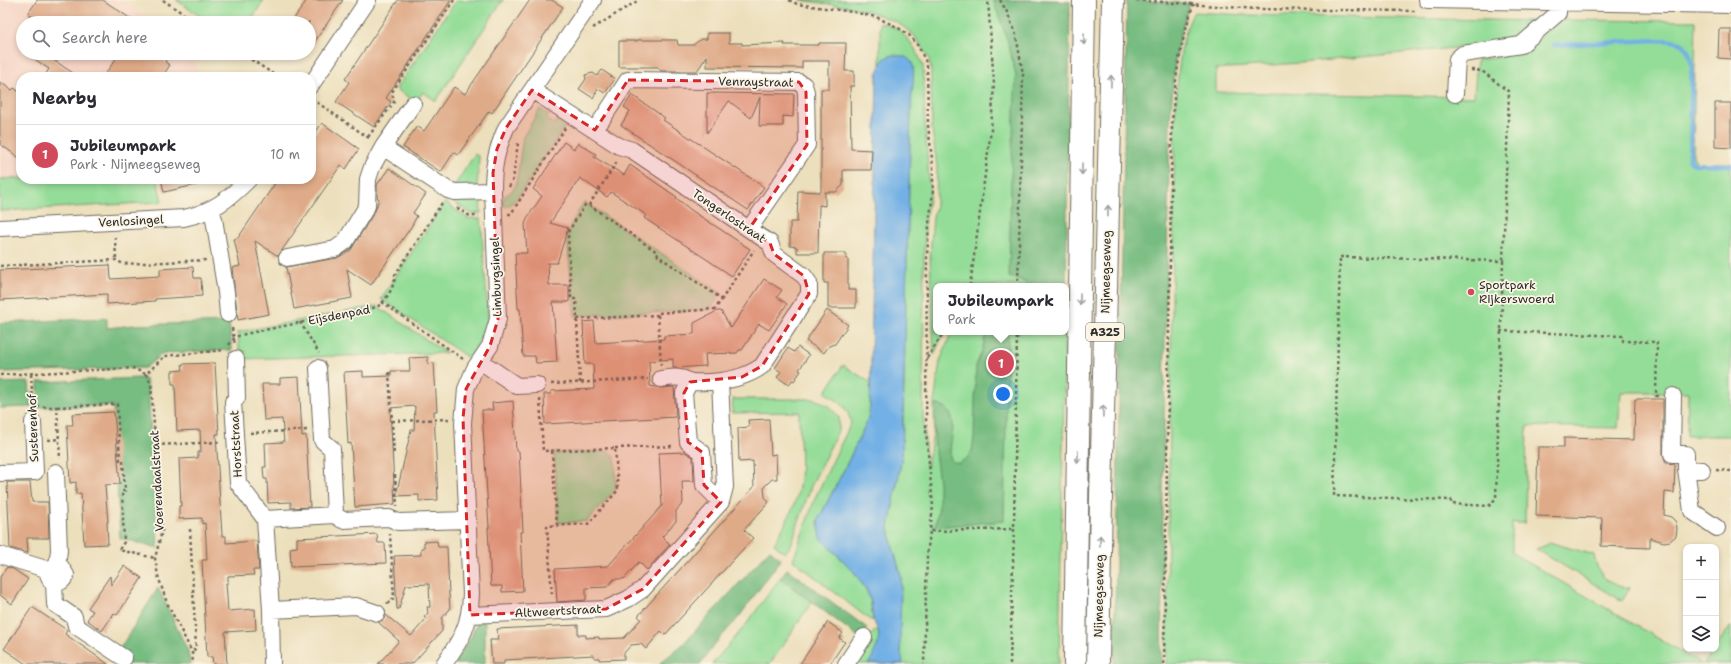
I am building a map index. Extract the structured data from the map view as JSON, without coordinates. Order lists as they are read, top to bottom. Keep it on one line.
{"streets":{"highway":["Nijmeegseweg","A325"],"street":["Venraystraat","Tongerlostraat","Venlosingel","Limburgsingel","Susterenhof","Horststraat","Altweertstraat"],"path":["Eijsdenpad","Voerendaalstraat"]},"crossings":[["Venraystraat","Tongerlostraat"],["Tongerlostraat","Limburgsingel"],["Limburgsingel","Altweertstraat"]],"places":["Sportpark Rijkerswoerd"],"page":{"search":"Search here","heading":"Nearby","list":[{"mark":"1","name":"Jubileumpark","note":"Park · Nijmeegseweg","value":"10 m"}],"popup":["Jubileumpark","Park"],"pins":"1","map_buttons":["+","−"]}}
